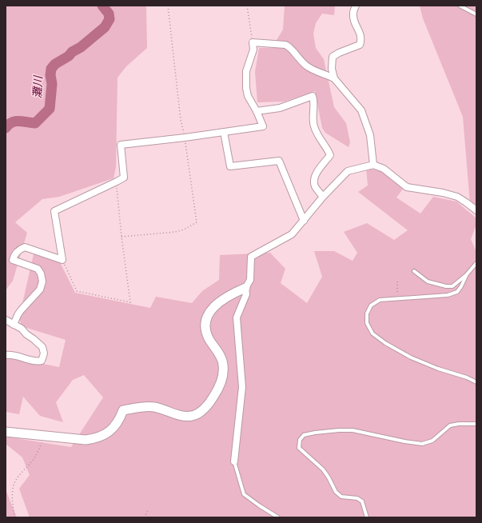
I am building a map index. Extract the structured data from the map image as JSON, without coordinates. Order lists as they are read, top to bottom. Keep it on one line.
{"water":["灘川"]}
